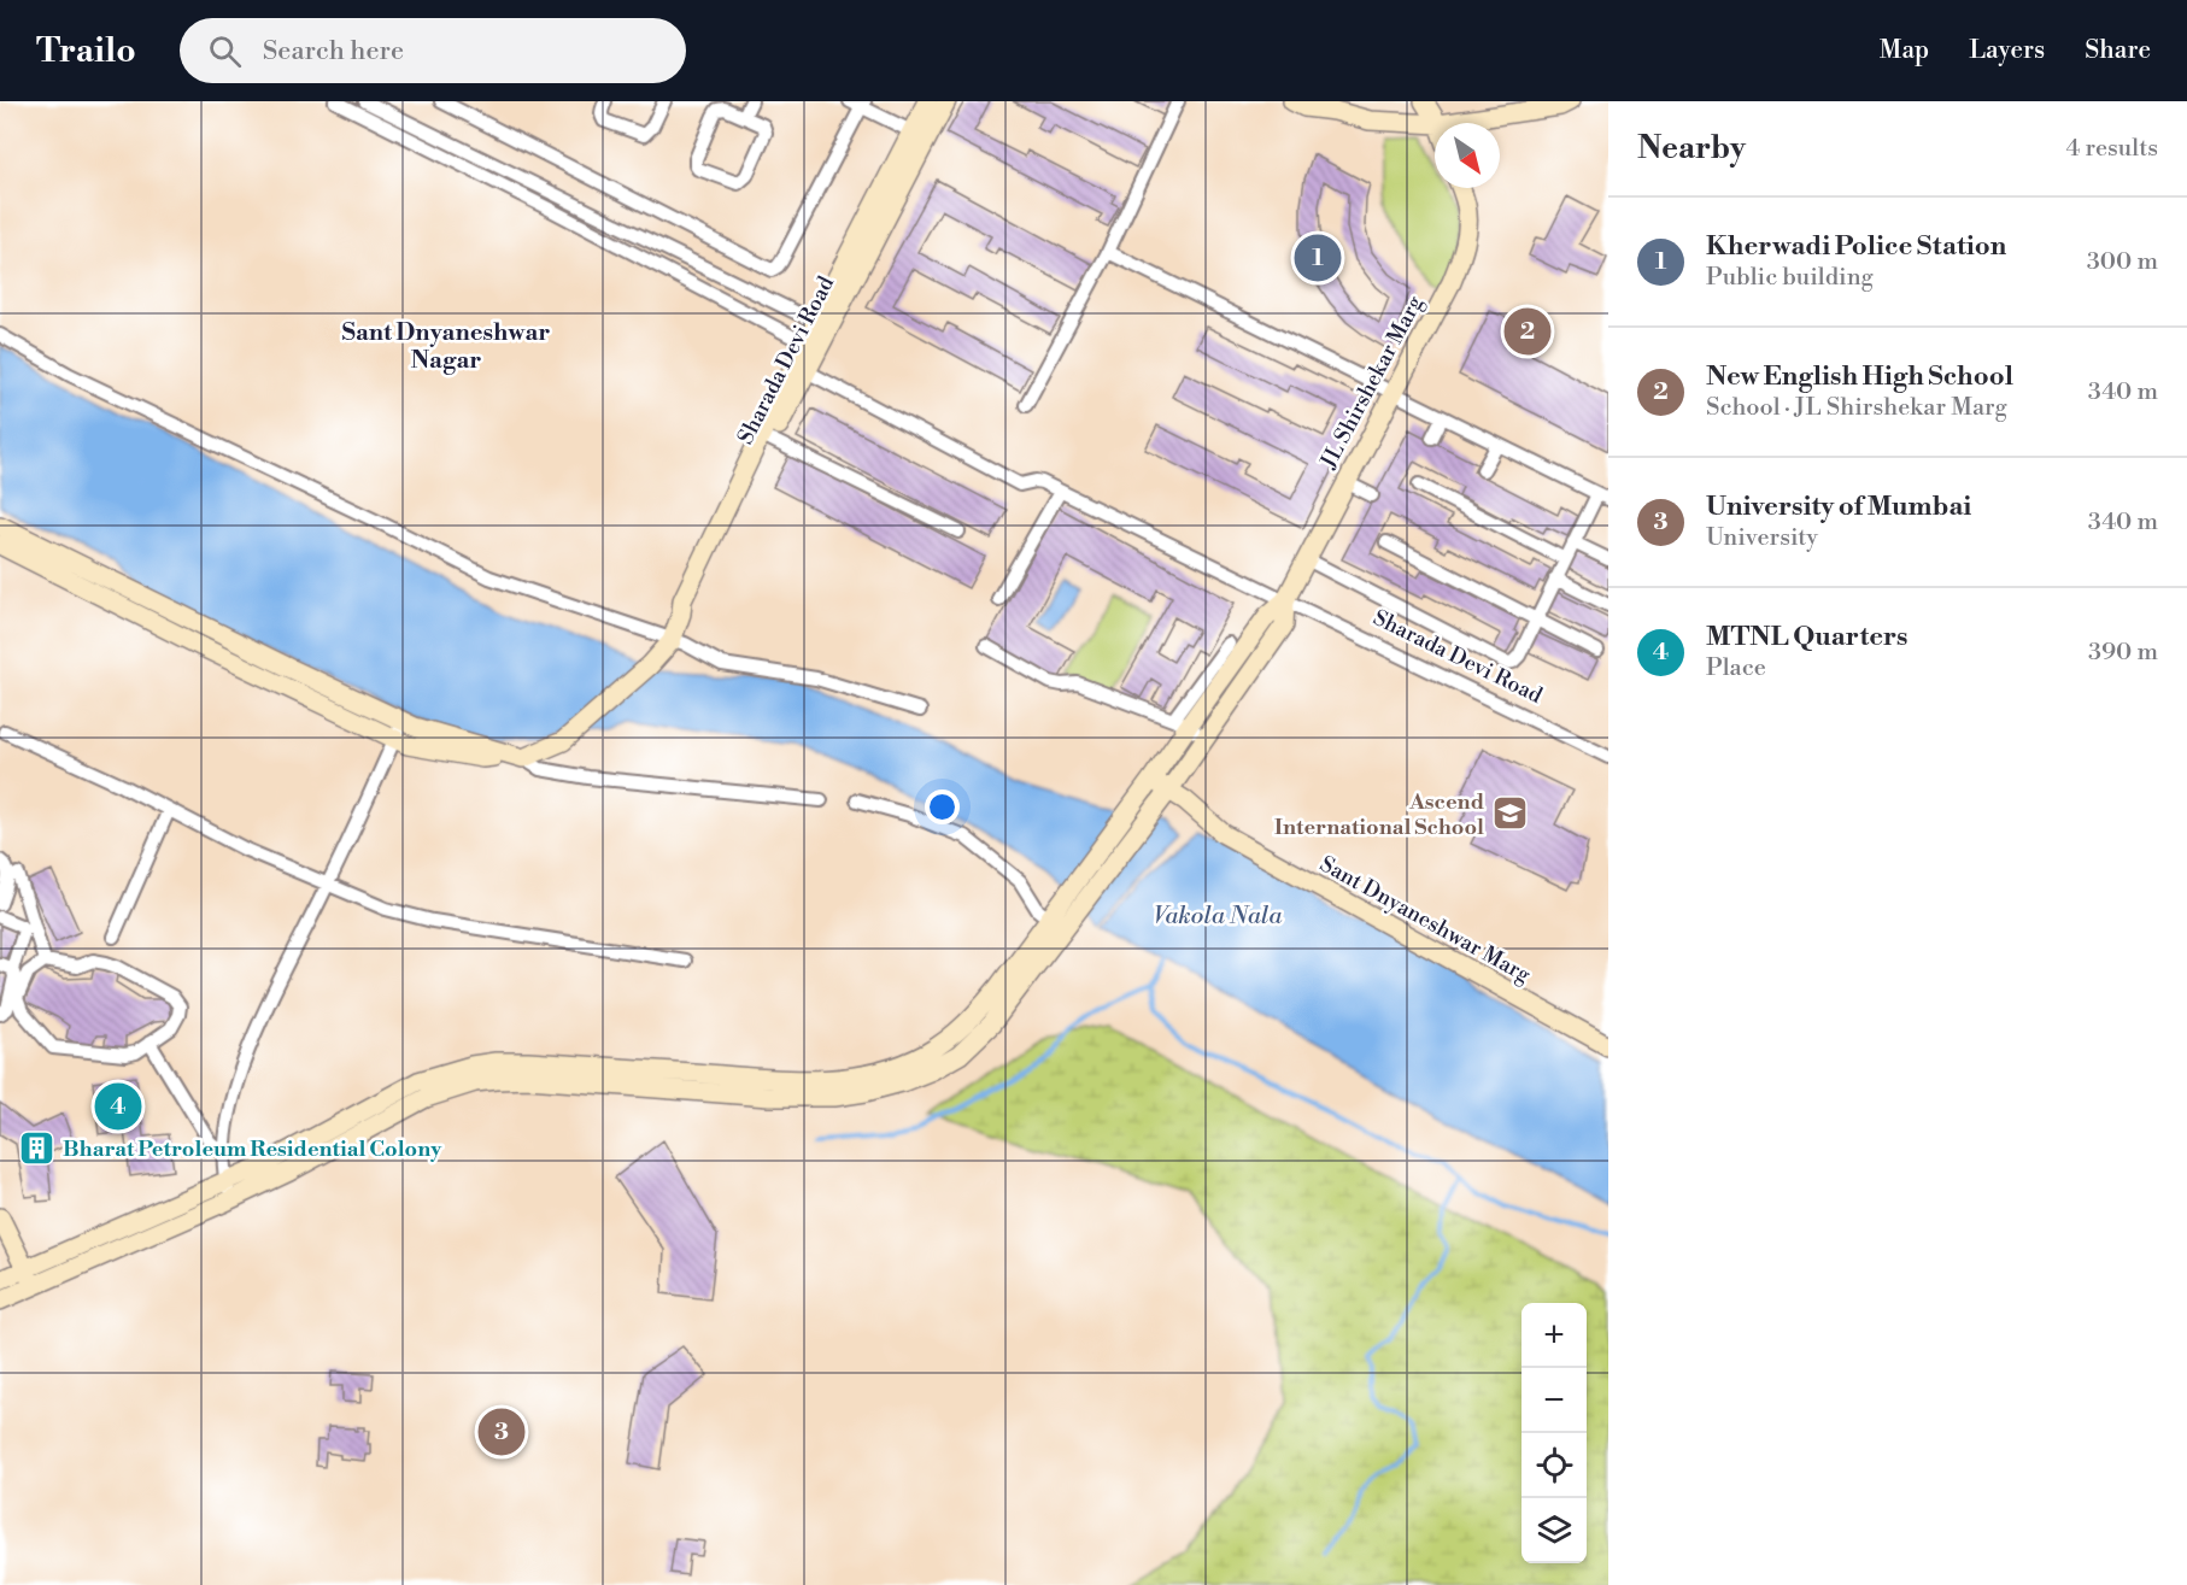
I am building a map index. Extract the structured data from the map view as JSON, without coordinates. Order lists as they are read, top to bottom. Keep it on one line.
{"streets":{"street":["Sharada Devi Road","JL Shirshekar Marg","Sant Dnyaneshwar Marg"]},"crossings":[["Sharada Devi Road","JL Shirshekar Marg"]],"districts":["Sant Dnyaneshwar Nagar"],"water":["Vakola Nala"],"places":{"school or university":["Ascend International School"],"building":["Bharat Petroleum Residential Colony"]},"north":"bottom right","page":{"header":"Trailo","search":"Search here","nav":["Map","Layers","Share"],"heading":["Nearby","4 results"],"list":[{"mark":"1","name":"Kherwadi Police Station","note":"Public building","value":"300 m"},{"mark":"2","name":"New English High School","note":"School · JL Shirshekar Marg","value":"340 m"},{"mark":"3","name":"University of Mumbai","note":"University","value":"340 m"},{"mark":"4","name":"MTNL Quarters","note":"Place","value":"390 m"}],"pins":["1","2","4","3"],"map_buttons":["+","−"]}}
